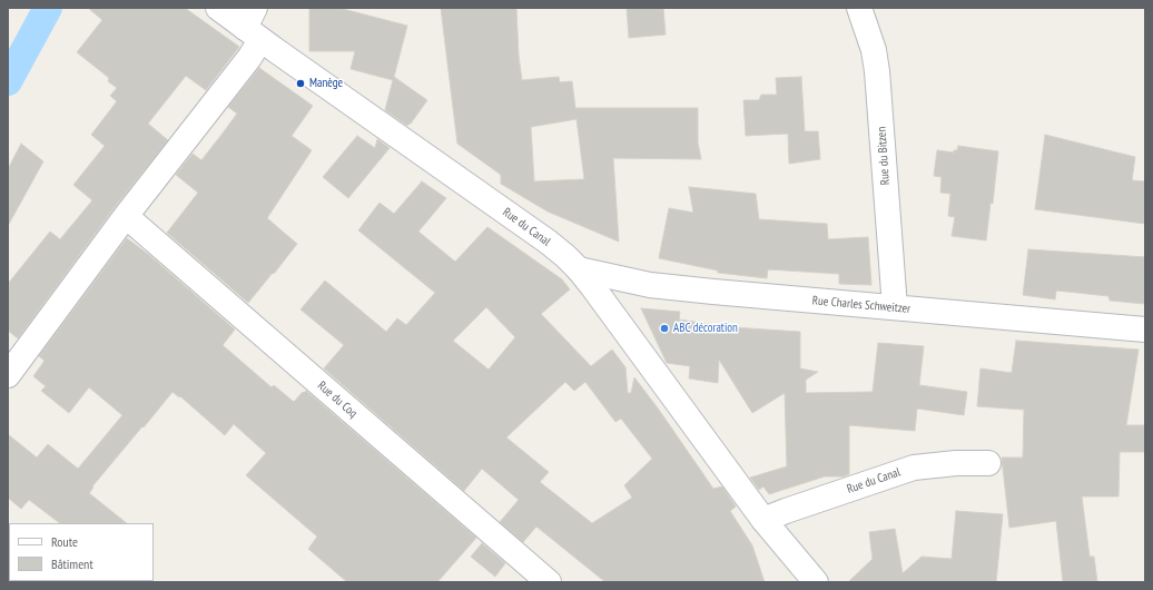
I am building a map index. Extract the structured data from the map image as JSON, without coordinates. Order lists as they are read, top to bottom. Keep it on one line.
{"streets":{"street":["Rue du Bitzen","Rue du Canal","Rue Charles Schweitzer","Rue du Coq"]},"crossings":[["Rue du Bitzen","Rue Charles Schweitzer"],["Rue du Canal","Rue Charles Schweitzer"]],"places":["Manège","ABC décoration"],"legend":["Route","Bâtiment"]}
